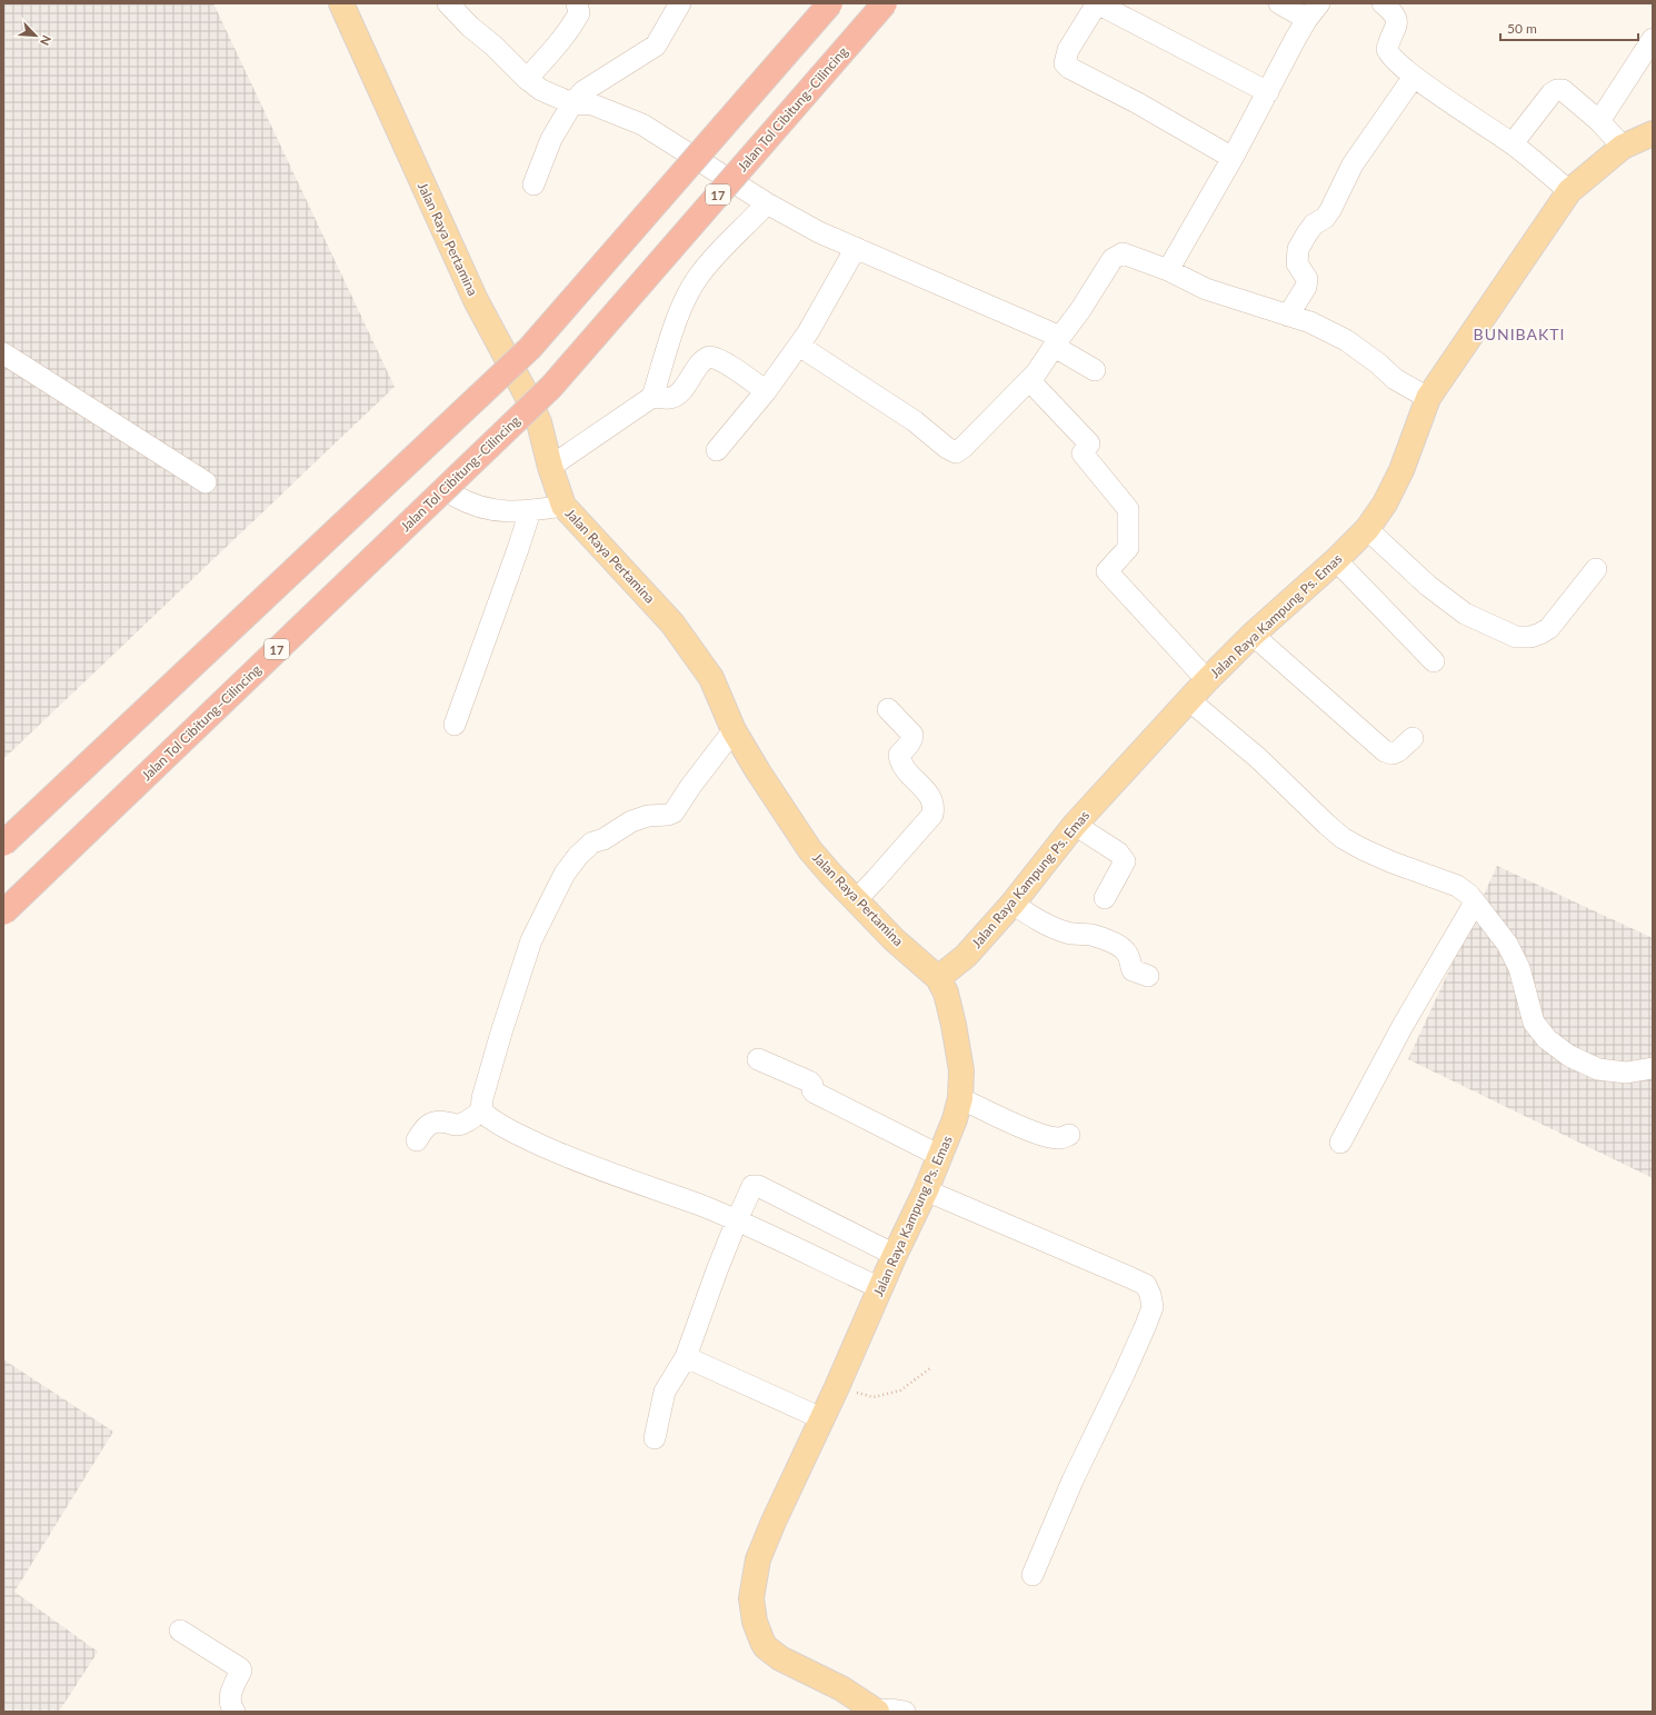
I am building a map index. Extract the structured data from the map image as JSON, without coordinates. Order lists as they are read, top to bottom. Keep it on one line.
{"streets":{"highway":["Jalan Tol Cibitung–Cilincing","17"],"main road":["Jalan Raya Pertamina","Jalan Raya Kampung Ps. Emas"]},"crossings":[["Jalan Raya Pertamina","Jalan Raya Kampung Ps. Emas"]],"districts":["BUNIBAKTI"],"scale_bar":"50 m","north":"bottom right"}
